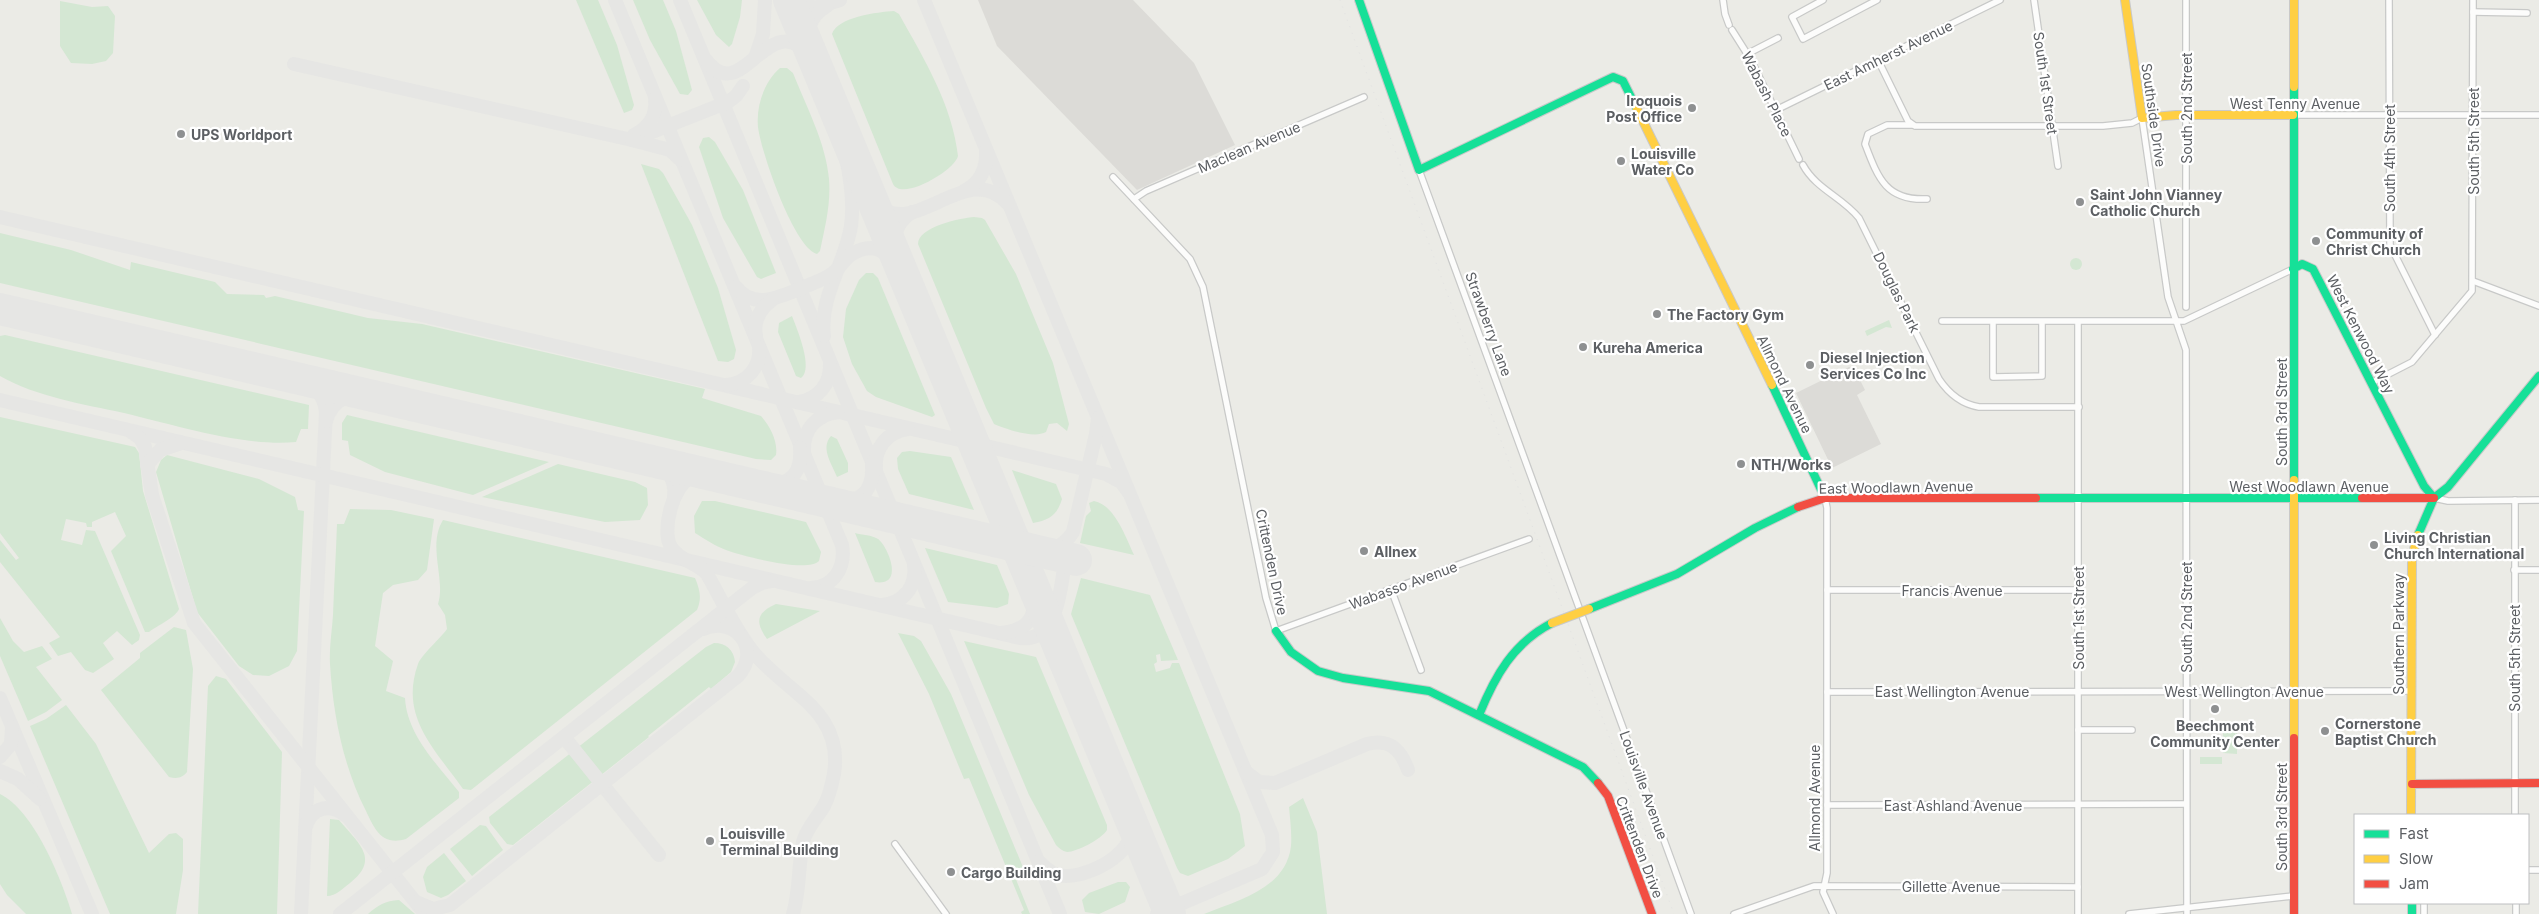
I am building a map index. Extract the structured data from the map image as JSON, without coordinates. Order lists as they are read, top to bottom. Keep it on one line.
{"streets":{"main road":["West Tenny Avenue","Southside Drive","Strawberry Lane","West Kenwood Way","Allmond Avenue","South 3rd Street","West Woodlawn Avenue","East Woodlawn Avenue","Crittenden Drive","Southern Parkway"],"street":["East Amherst Avenue","South 1st Street","Wabash Place","South 2nd Street","South 5th Street","Maclean Avenue","South 4th Street","Douglas Park","Wabasso Avenue","Francis Avenue","East Wellington Avenue","West Wellington Avenue","Louisville Avenue","East Ashland Avenue","Gillette Avenue"]},"crossings":[["East Amherst Avenue","Wabash Place"],["South 1st Street","West Tenny Avenue"],["South 1st Street","Douglas Park"],["South 1st Street","West Kenwood Way"],["South 1st Street","West Woodlawn Avenue"],["South 1st Street","East Woodlawn Avenue"],["South 1st Street","Francis Avenue"],["South 1st Street","East Wellington Avenue"],["South 1st Street","West Wellington Avenue"],["South 1st Street","East Ashland Avenue"],["South 1st Street","Gillette Avenue"],["West Tenny Avenue","South 2nd Street"],["West Tenny Avenue","Southside Drive"],["West Tenny Avenue","South 5th Street"],["West Tenny Avenue","South 4th Street"],["West Tenny Avenue","South 3rd Street"],["South 2nd Street","Southside Drive"],["South 2nd Street","West Kenwood Way"],["South 2nd Street","West Woodlawn Avenue"],["South 2nd Street","West Wellington Avenue"],["South 2nd Street","East Ashland Avenue"],["Southside Drive","West Kenwood Way"],["South 5th Street","West Woodlawn Avenue"],["Maclean Avenue","Crittenden Drive"],["Strawberry Lane","Allmond Avenue"],["Strawberry Lane","Louisville Avenue"],["West Kenwood Way","South 3rd Street"],["West Kenwood Way","West Woodlawn Avenue"],["West Kenwood Way","Southern Parkway"],["Allmond Avenue","East Woodlawn Avenue"],["Allmond Avenue","Francis Avenue"],["Allmond Avenue","East Wellington Avenue"],["Allmond Avenue","East Ashland Avenue"],["Allmond Avenue","Gillette Avenue"],["South 3rd Street","West Woodlawn Avenue"],["South 3rd Street","West Wellington Avenue"],["West Woodlawn Avenue","East Woodlawn Avenue"],["West Woodlawn Avenue","Southern Parkway"],["East Woodlawn Avenue","Crittenden Drive"],["Crittenden Drive","Wabasso Avenue"],["Southern Parkway","West Wellington Avenue"],["East Wellington Avenue","West Wellington Avenue"]],"places":["Iroquois Post Office","UPS Worldport","Louisville Water Co","Saint John Vianney Catholic Church","Community of Christ Church","The Factory Gym","Kureha America","Diesel Injection Services Co Inc","NTH/Works","Living Christian Church International","Allnex","Beechmont Community Center","Cornerstone Baptist Church","Louisville Terminal Building","Cargo Building"],"legend":["Fast","Slow","Jam"]}
